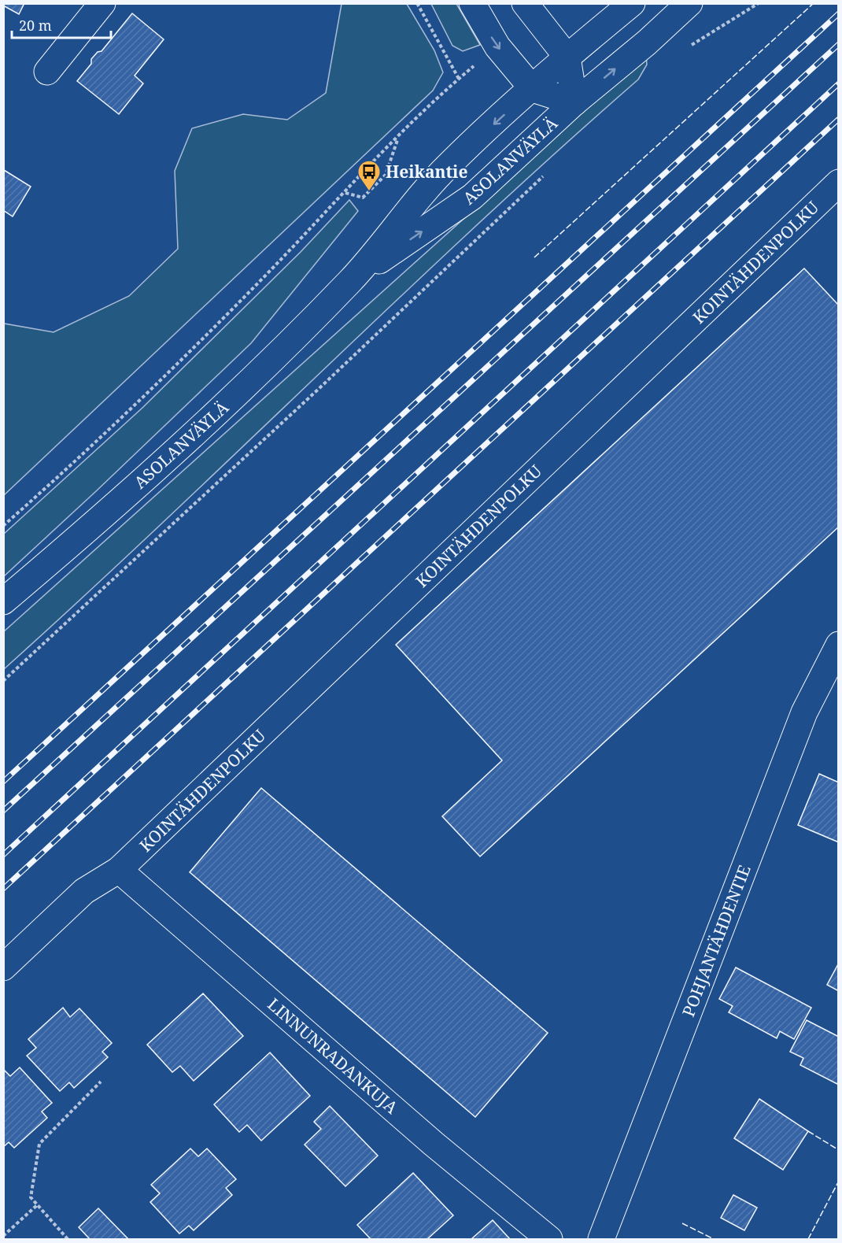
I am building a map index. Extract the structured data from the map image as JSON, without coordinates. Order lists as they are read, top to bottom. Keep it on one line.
{"streets":{"street":["ASOLANVÄYLÄ","KOINTÄHDENPOLKU","POHJANTÄHDENTIE","LINNUNRADANKUJA"]},"crossings":[["KOINTÄHDENPOLKU","LINNUNRADANKUJA"]],"places":{"bus stop":["Heikantie"]},"scale_bar":"20 m"}
